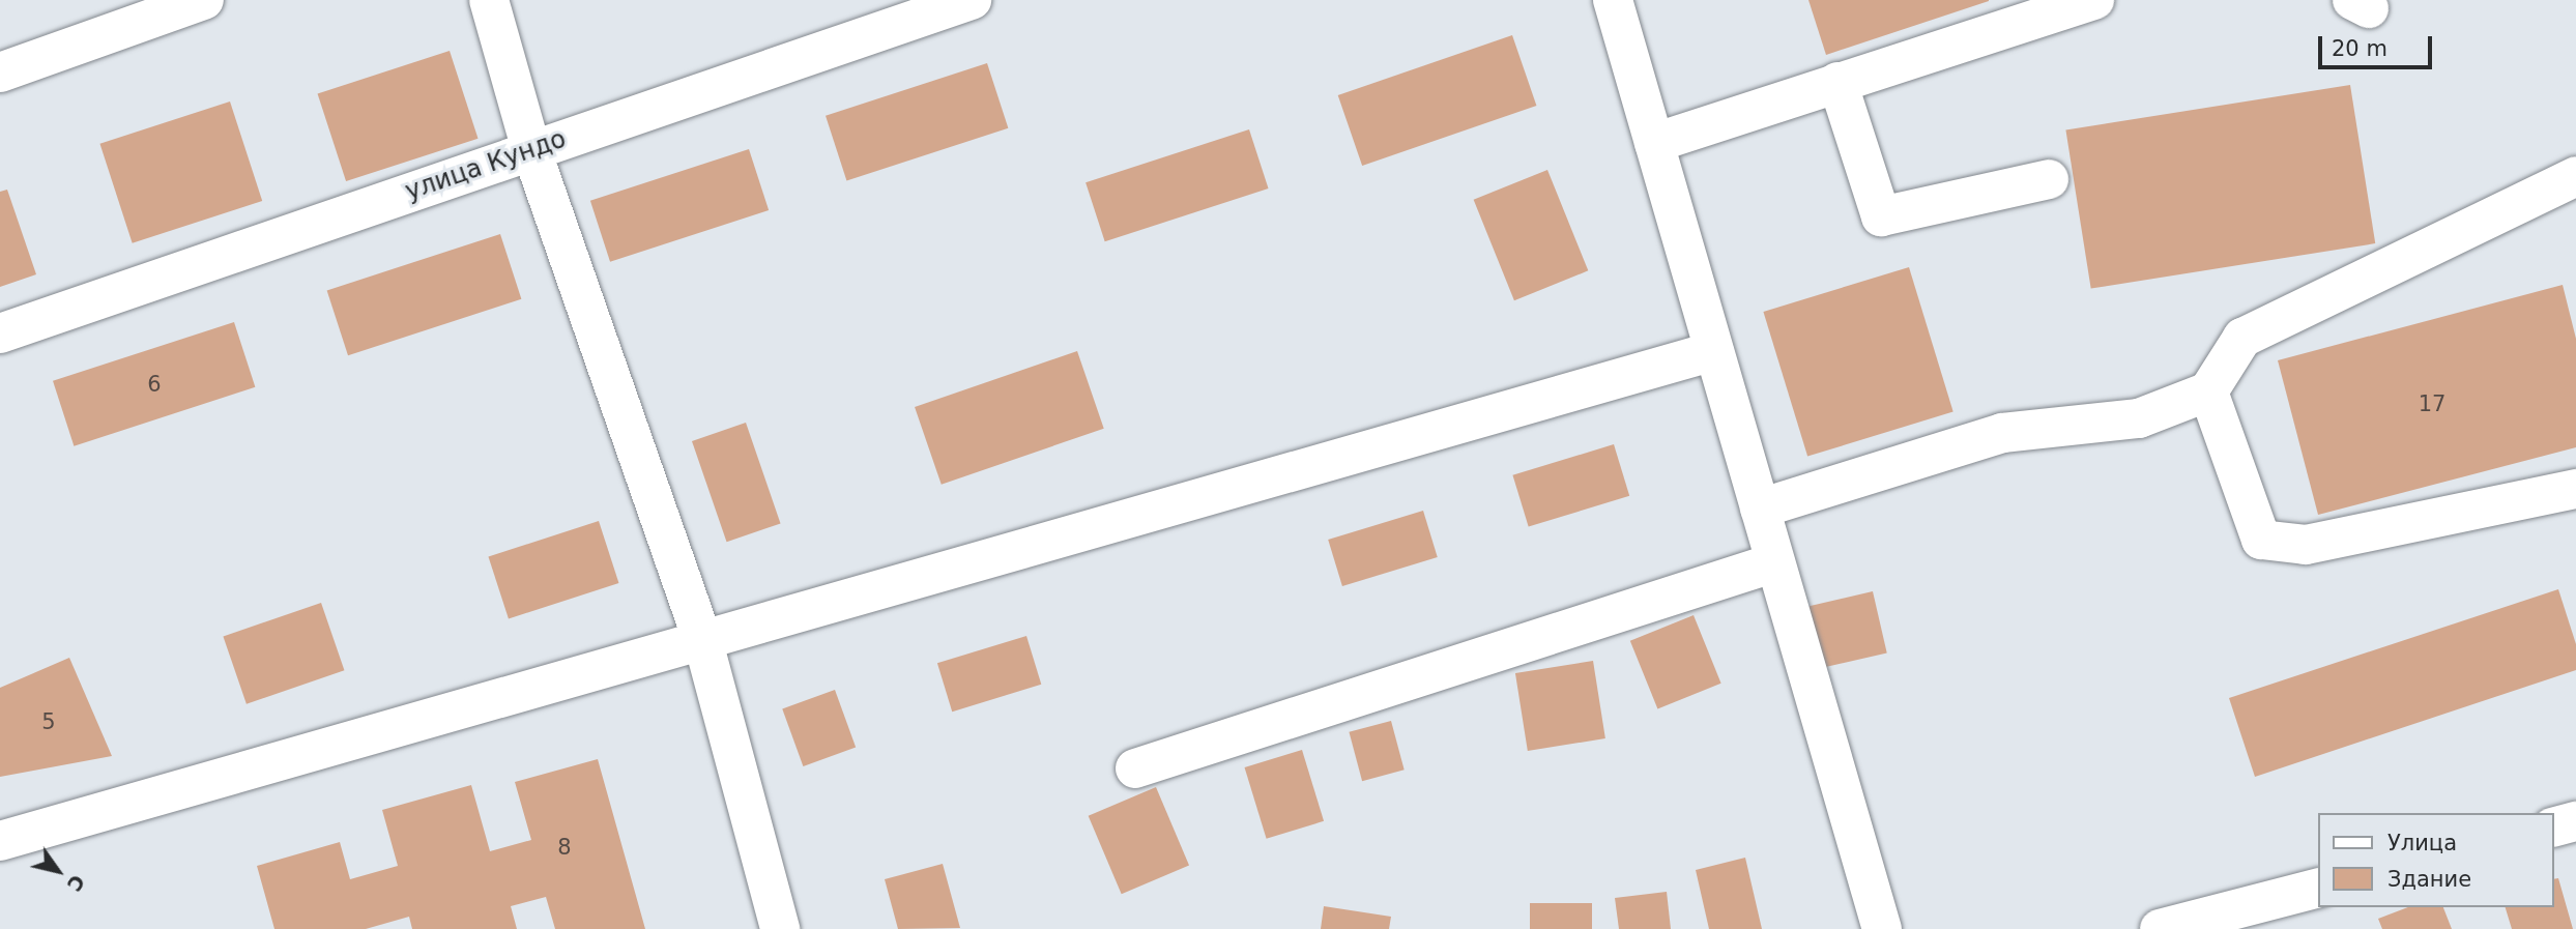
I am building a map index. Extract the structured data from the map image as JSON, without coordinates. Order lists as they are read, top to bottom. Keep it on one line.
{"streets":{"street":["улица Кундо"]},"house_numbers":["6","17","5","8"],"legend":["Улица","Здание"],"scale_bar":"20 m","north":"bottom right"}
